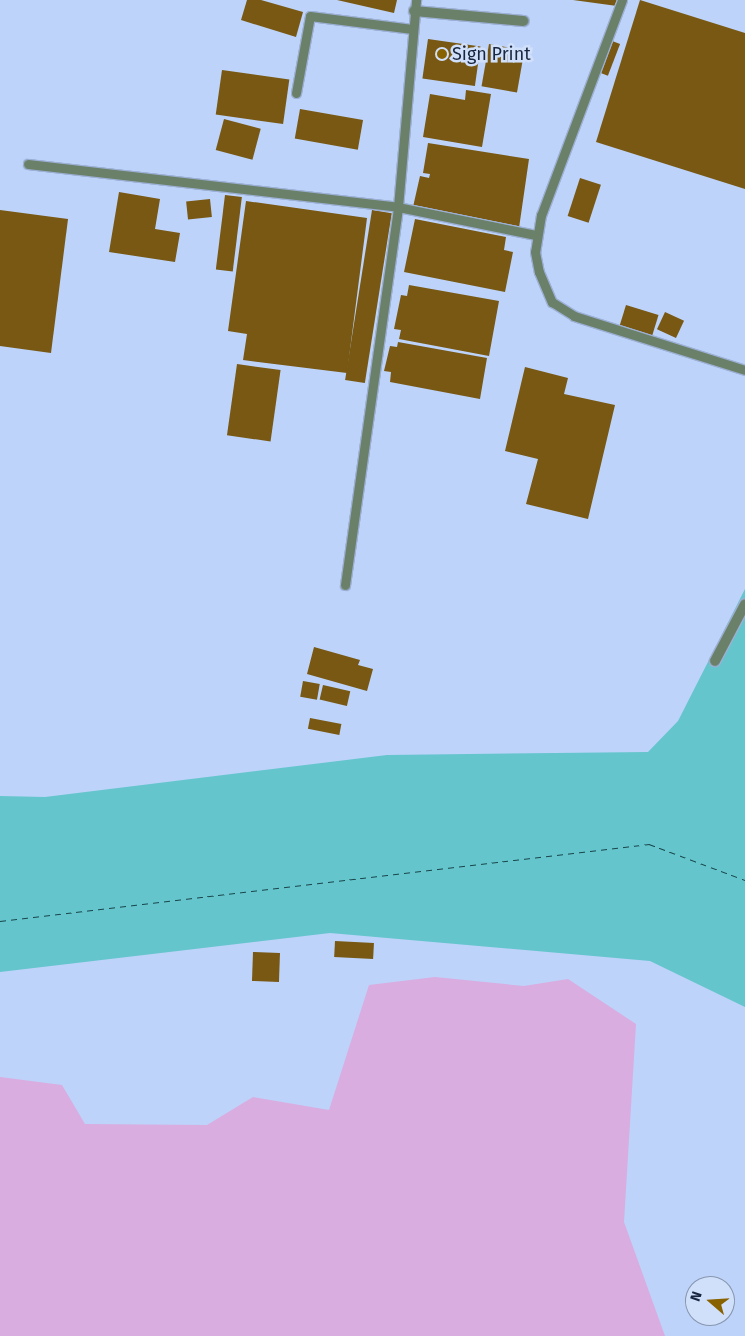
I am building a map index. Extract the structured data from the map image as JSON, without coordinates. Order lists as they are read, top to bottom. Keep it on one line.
{"places":["Sign Print"],"north":"left"}
